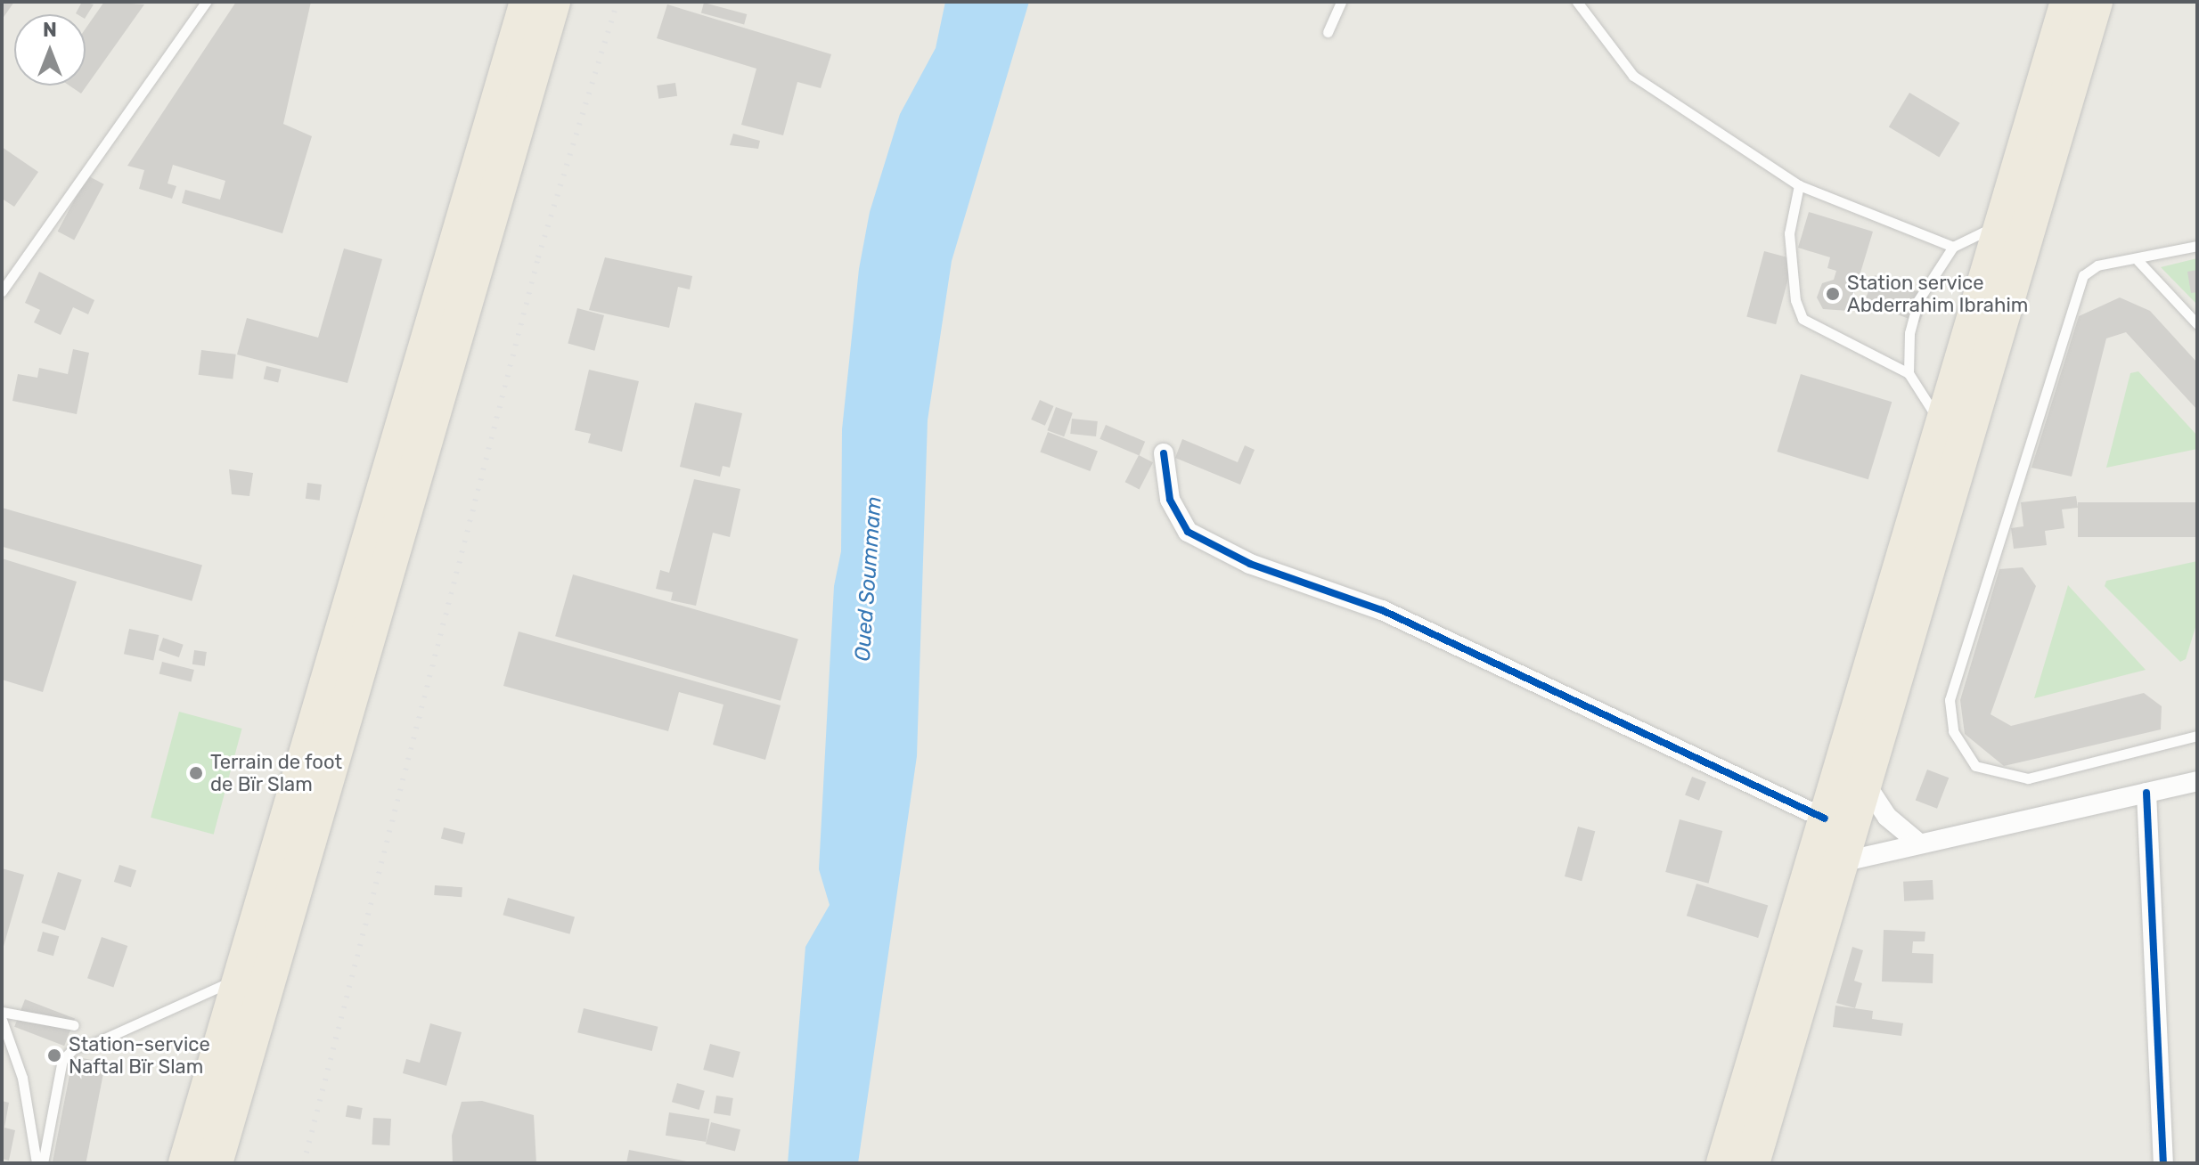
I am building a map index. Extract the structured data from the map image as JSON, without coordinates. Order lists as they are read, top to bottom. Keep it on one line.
{"water":["Oued Soummam"],"places":["Station service Abderrahim Ibrahim","Terrain de foot de Bïr Slam","Station-service Naftal Bïr Slam"],"north":"top"}
